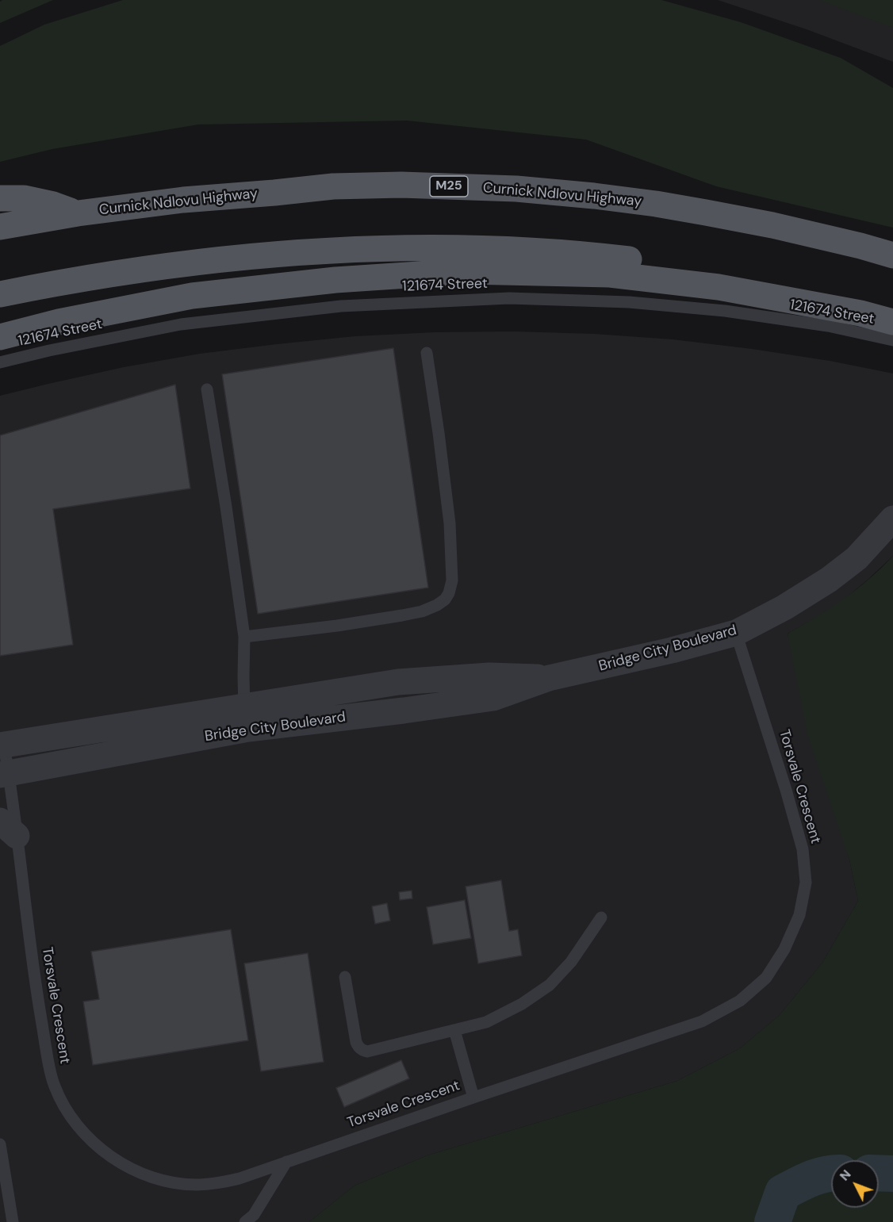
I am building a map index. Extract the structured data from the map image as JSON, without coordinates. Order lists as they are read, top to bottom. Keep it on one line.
{"streets":{"main road":["M25","Curnick Ndlovu Highway"],"street":["Bridge City Boulevard"],"lane":["121674 Street","Torsvale Crescent"]},"crossings":[["Bridge City Boulevard","Torsvale Crescent"]],"north":"top left"}
